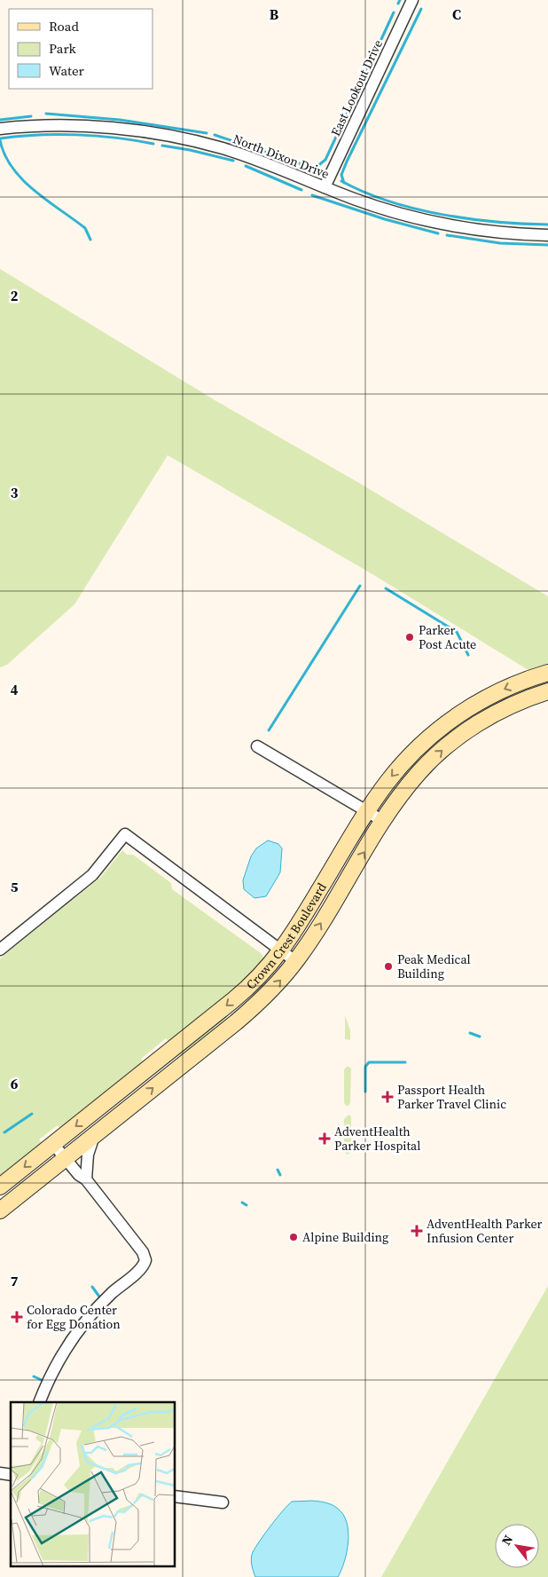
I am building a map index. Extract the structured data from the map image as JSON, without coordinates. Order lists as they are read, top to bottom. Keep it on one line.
{"streets":{"main road":["Crown Crest Boulevard"],"street":["East Lookout Drive","North Dixon Drive"]},"crossings":[["East Lookout Drive","North Dixon Drive"]],"places":{"other":["Parker Post Acute","Peak Medical Building","Alpine Building"],"health":["Passport Health Parker Travel Clinic","AdventHealth Parker Hospital","AdventHealth Parker Infusion Center","Colorado Center for Egg Donation"]},"legend":["Road","Park","Water"],"north":"top left","grid":{"columns":["B","C"],"rows":["2","3","4","5","6","7"]}}
